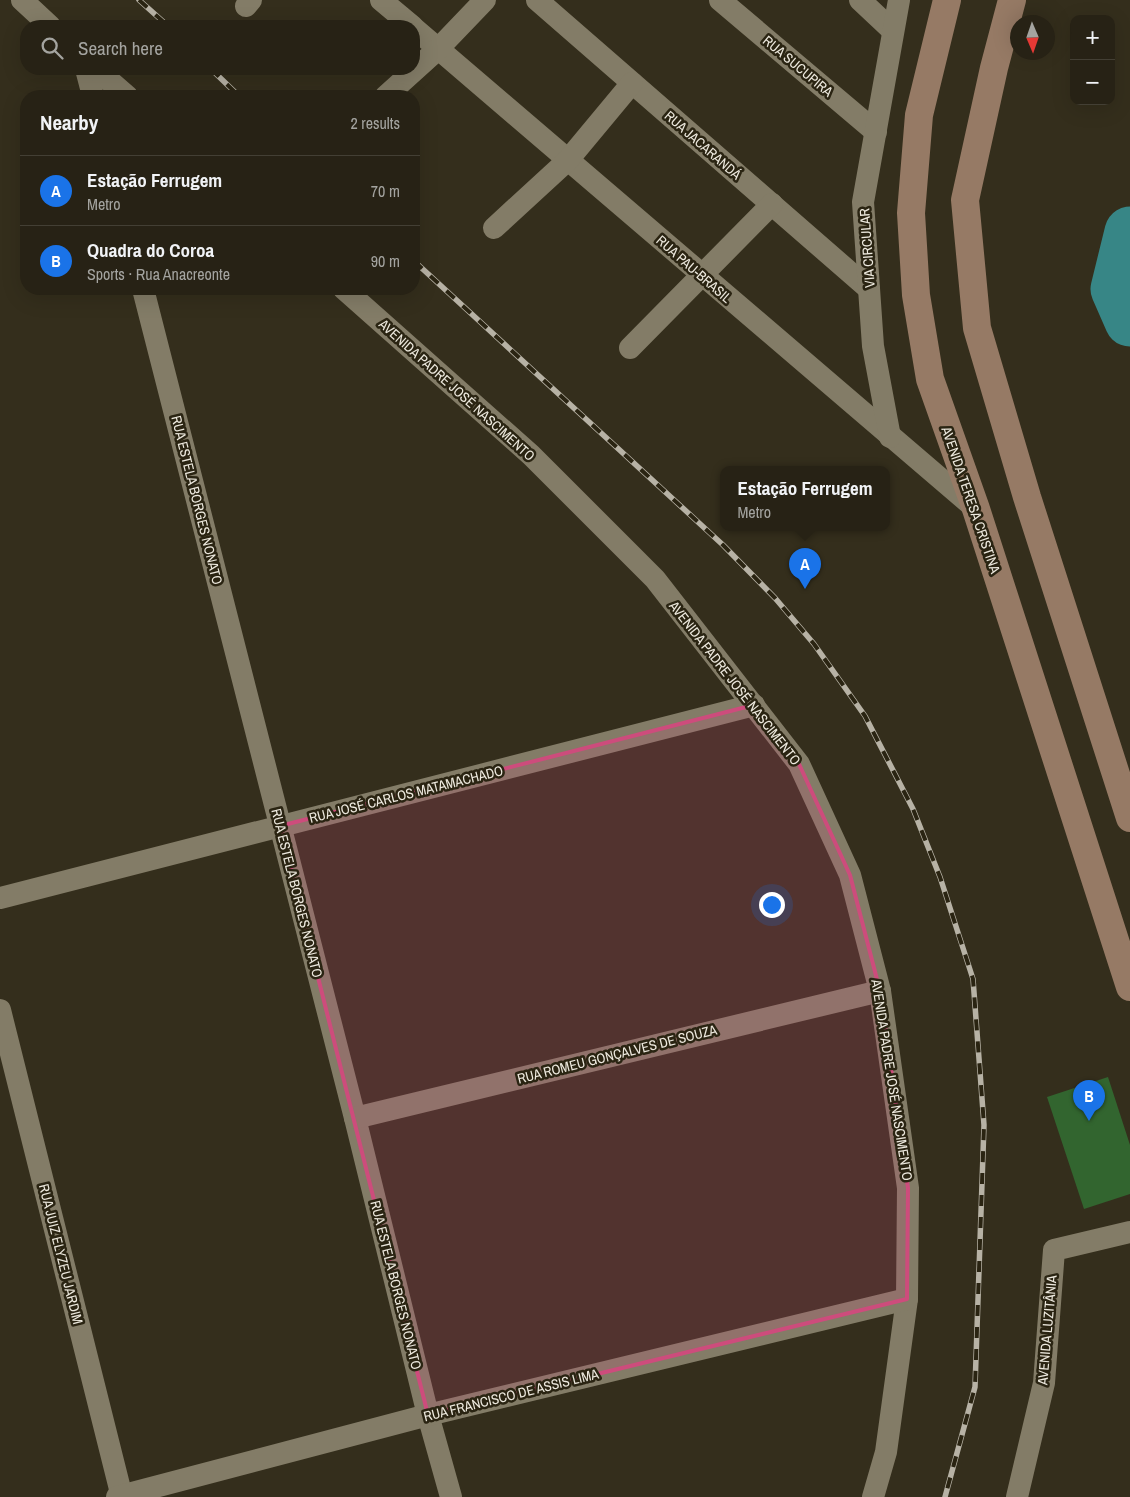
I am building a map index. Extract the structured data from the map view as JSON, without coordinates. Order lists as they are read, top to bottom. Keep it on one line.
{"streets":{"main road":["AVENIDA TERESA CRISTINA"],"street":["RUA SUCUPIRA","RUA JACARANDÁ","VIA CIRCULAR","RUA PAU-BRASIL","AVENIDA PADRE JOSÉ NASCIMENTO","RUA ESTELA BORGES NONATO","RUA JOSÉ CARLOS MATAMACHADO","RUA ROMEU GONÇALVES DE SOUZA","RUA JUIZ ELYZEU JARDIM","AVENIDA LUZITÂNIA","RUA FRANCISCO DE ASSIS LIMA"]},"crossings":[["RUA SUCUPIRA","VIA CIRCULAR"],["RUA JACARANDÁ","VIA CIRCULAR"],["VIA CIRCULAR","RUA PAU-BRASIL"],["RUA PAU-BRASIL","AVENIDA TERESA CRISTINA"],["AVENIDA PADRE JOSÉ NASCIMENTO","RUA JOSÉ CARLOS MATAMACHADO"],["AVENIDA PADRE JOSÉ NASCIMENTO","RUA ROMEU GONÇALVES DE SOUZA"],["AVENIDA PADRE JOSÉ NASCIMENTO","RUA FRANCISCO DE ASSIS LIMA"],["RUA ESTELA BORGES NONATO","RUA JOSÉ CARLOS MATAMACHADO"],["RUA ESTELA BORGES NONATO","RUA ROMEU GONÇALVES DE SOUZA"],["RUA ESTELA BORGES NONATO","RUA FRANCISCO DE ASSIS LIMA"],["RUA JUIZ ELYZEU JARDIM","RUA FRANCISCO DE ASSIS LIMA"]],"north":"bottom","page":{"map_buttons":["+","−"],"search":"Search here","heading":["Nearby","2 results"],"list":[{"mark":"A","name":"Estação Ferrugem","note":"Metro","value":"70 m"},{"mark":"B","name":"Quadra do Coroa","note":"Sports · Rua Anacreonte","value":"90 m"}],"popup":["Estação Ferrugem","Metro"],"pins":["A","B"]}}
